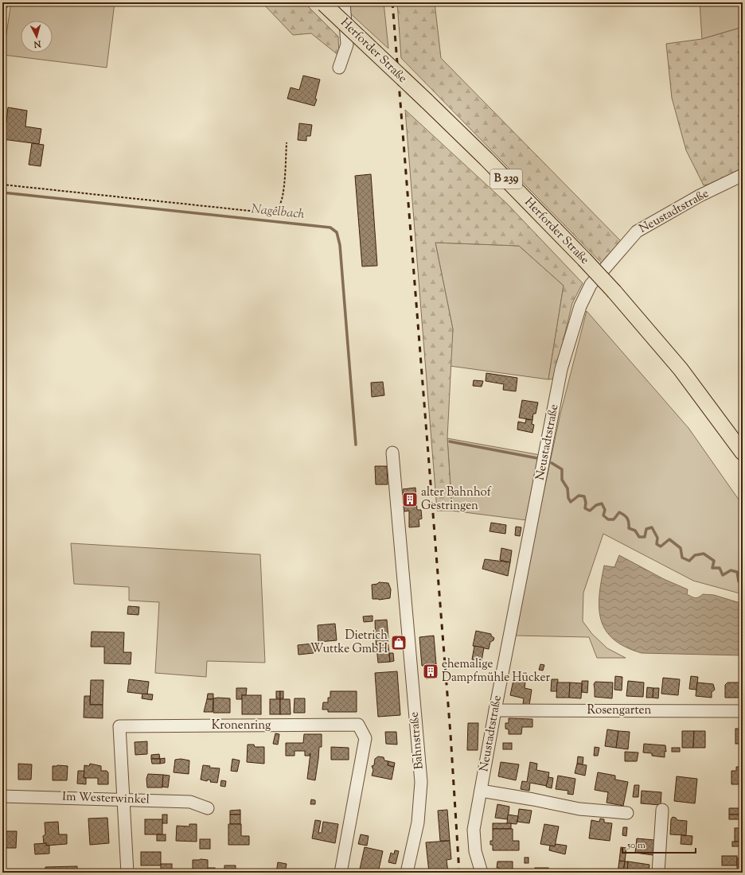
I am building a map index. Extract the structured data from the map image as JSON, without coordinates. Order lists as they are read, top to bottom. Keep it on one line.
{"streets":{"main road":["Herforder Straße","B 239"],"street":["Neustadtstraße","Rosengarten","Kronenring","Bahnstraße","Im Westerwinkel"]},"crossings":[["Neustadtstraße","Rosengarten"],["Kronenring","Im Westerwinkel"]],"water":["Nagelbach"],"places":{"building":["alter Bahnhof Gestringen","ehemalige Dampfmühle Hücker"],"shop":["Dietrich Wuttke GmbH"]},"scale_bar":"50 m","north":"bottom"}
